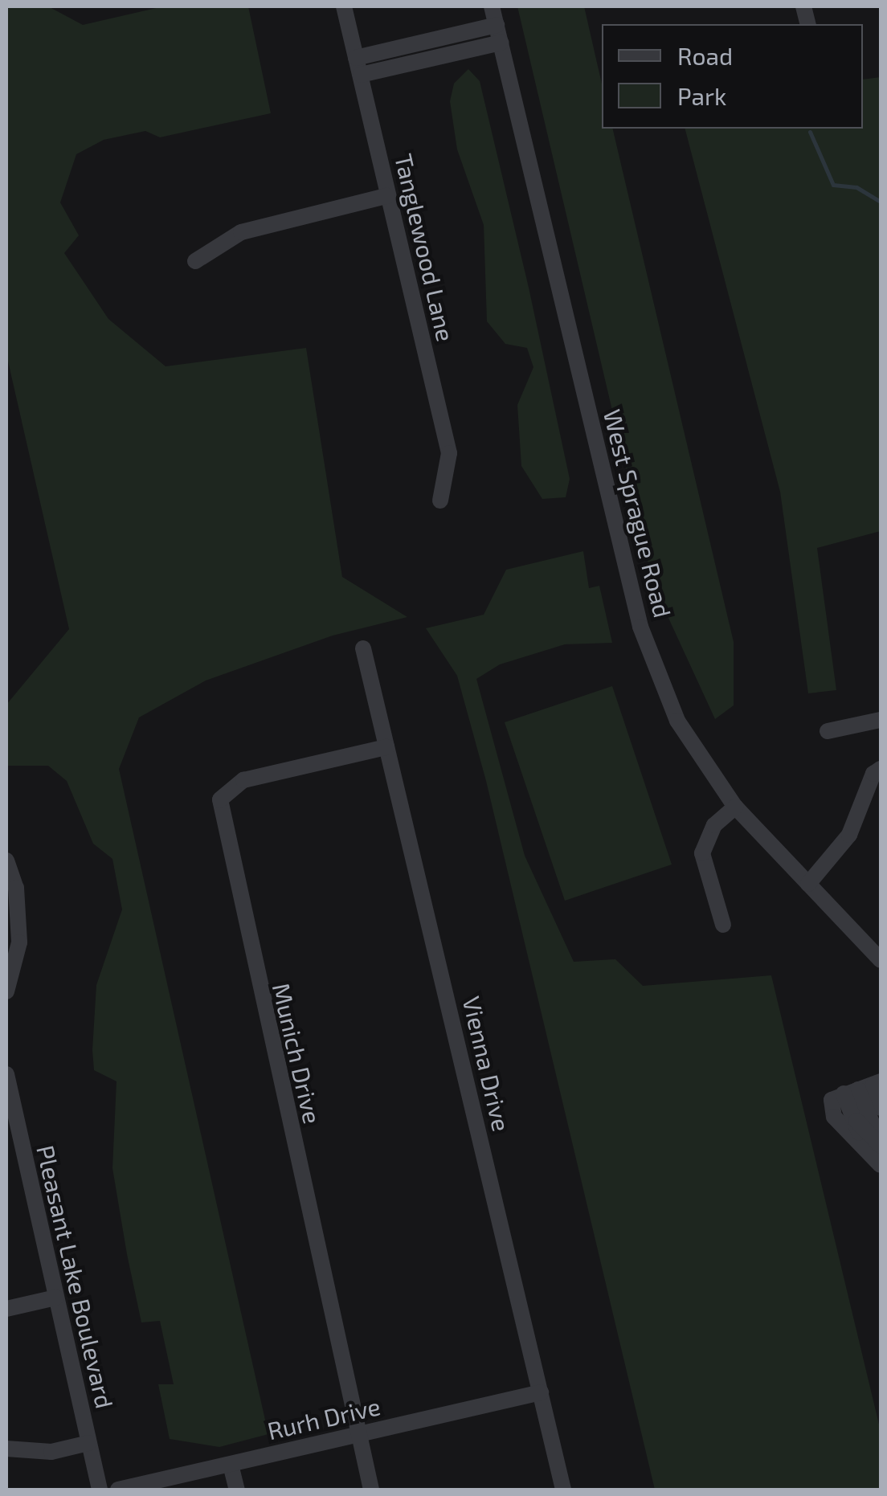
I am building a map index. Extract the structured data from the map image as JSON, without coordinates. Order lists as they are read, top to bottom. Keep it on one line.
{"streets":{"street":["Tanglewood Lane","West Sprague Road","Munich Drive","Vienna Drive","Pleasant Lake Boulevard","Rurh Drive"]},"crossings":[["Munich Drive","Vienna Drive"],["Munich Drive","Rurh Drive"],["Vienna Drive","Rurh Drive"]],"legend":["Road","Park"]}
